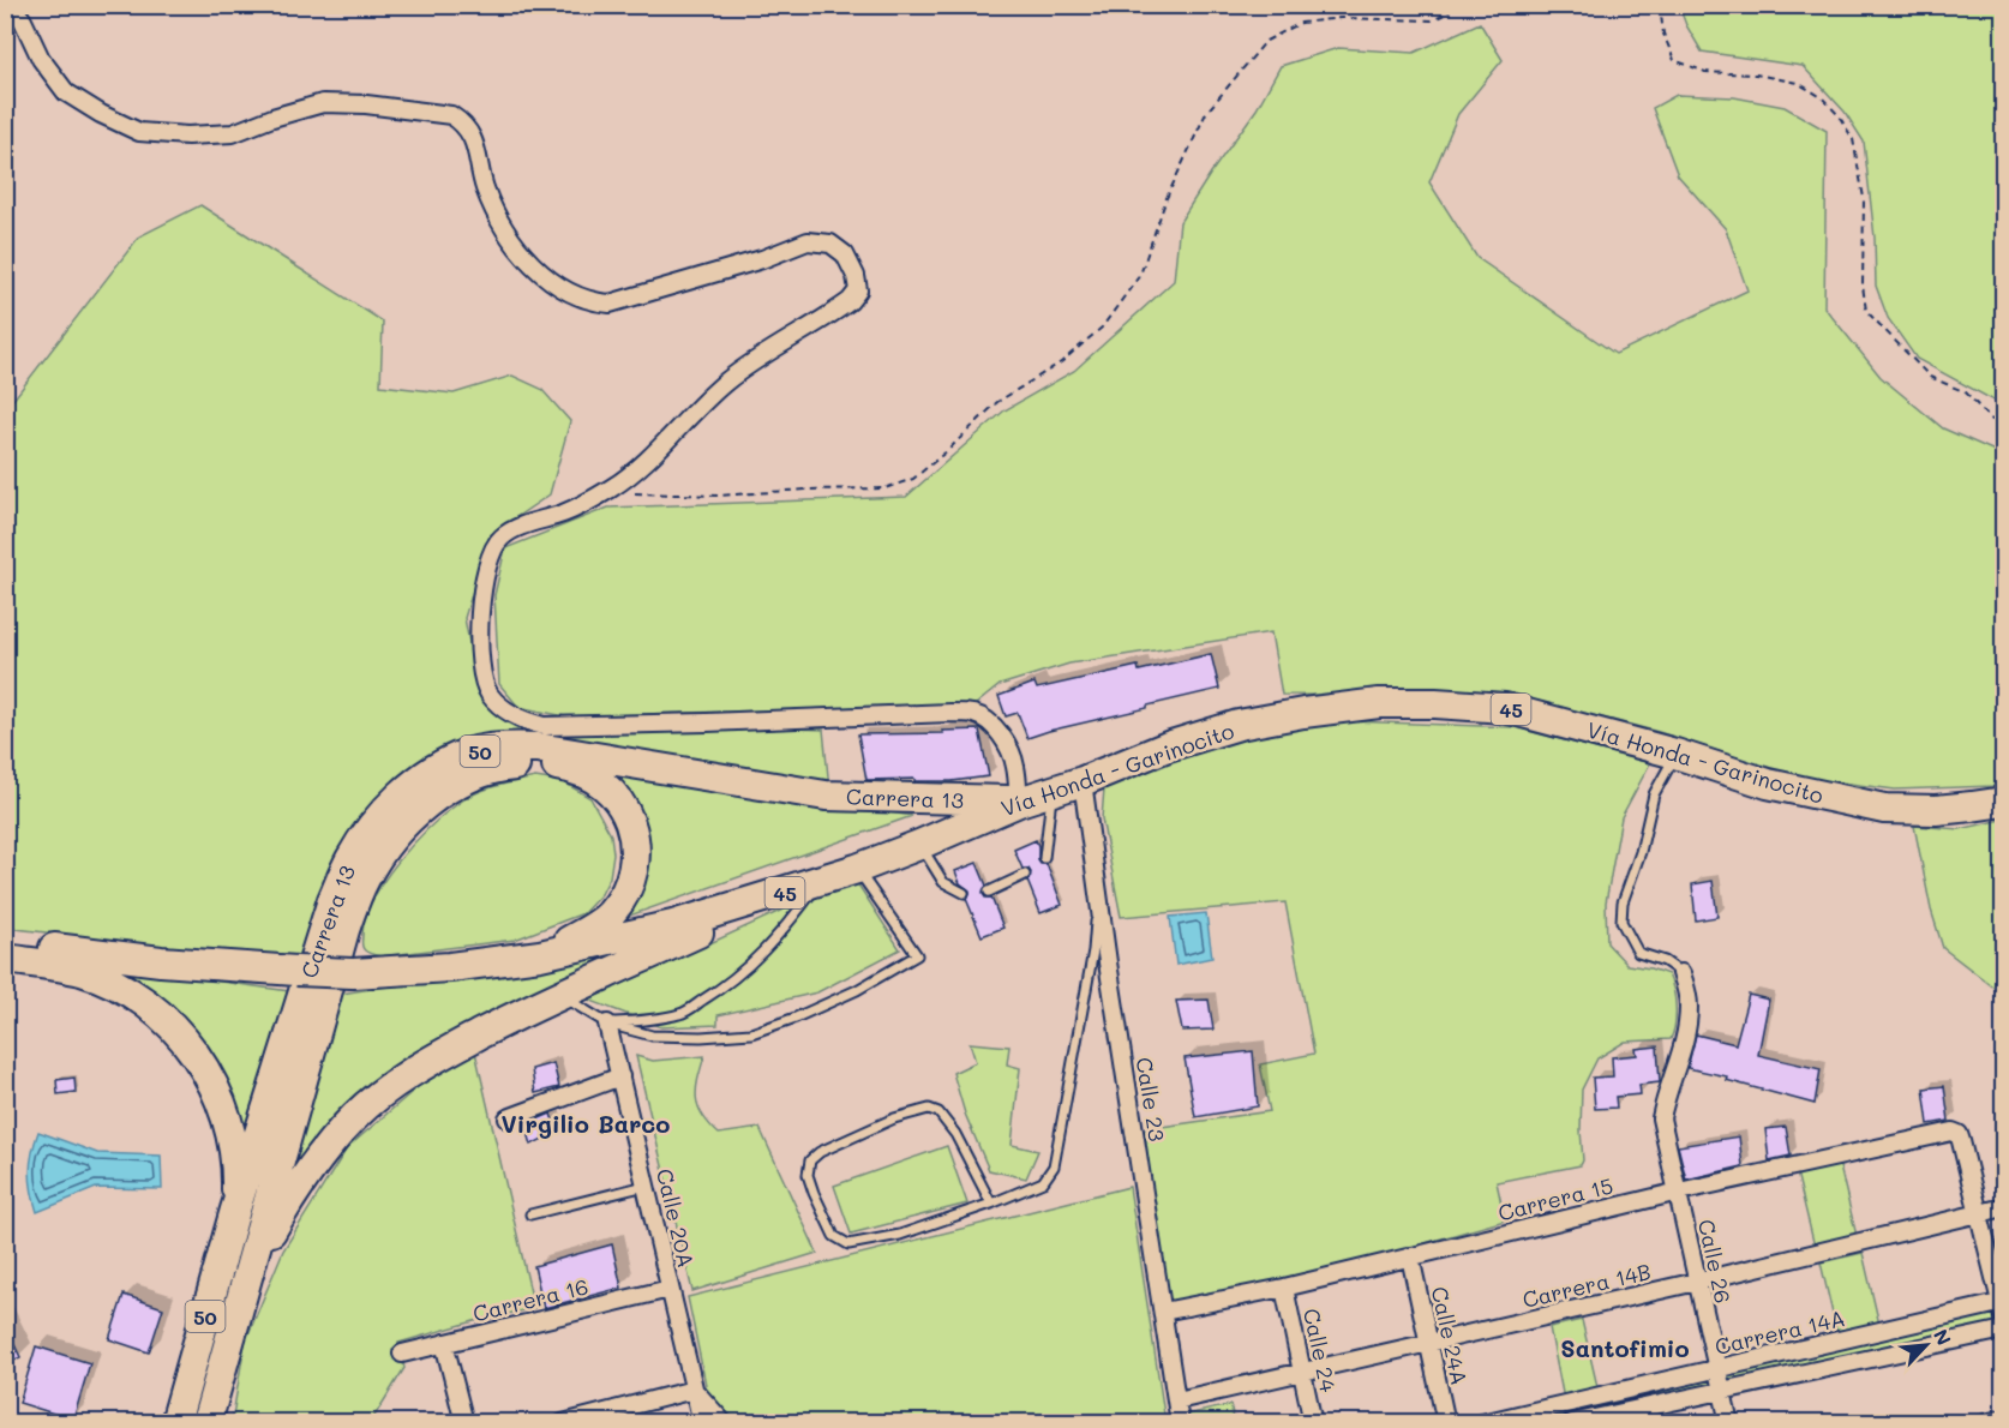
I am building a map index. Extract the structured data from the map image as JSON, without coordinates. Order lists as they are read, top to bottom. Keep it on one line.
{"streets":{"highway":["45","50","Vía Honda - Garinocito","Carrera 13"],"street":["Calle 23","Carrera 15","Calle 20A","Calle 26","Carrera 14B","Carrera 16","Carrera 14A","Calle 24A","Calle 24"]},"crossings":[["50","Vía Honda - Garinocito"],["50","Carrera 13"],["Vía Honda - Garinocito","Carrera 13"],["Vía Honda - Garinocito","Calle 23"],["Calle 23","Carrera 15"],["Calle 23","Carrera 14B"],["Carrera 15","Calle 26"],["Carrera 15","Carrera 14B"],["Carrera 15","Calle 24A"],["Carrera 15","Calle 24"],["Calle 20A","Carrera 16"],["Calle 26","Carrera 14B"],["Calle 26","Carrera 14A"],["Carrera 14B","Calle 24A"],["Carrera 14B","Calle 24"]],"districts":["Virgilio Barco","Santofimio"],"north":"top right"}
